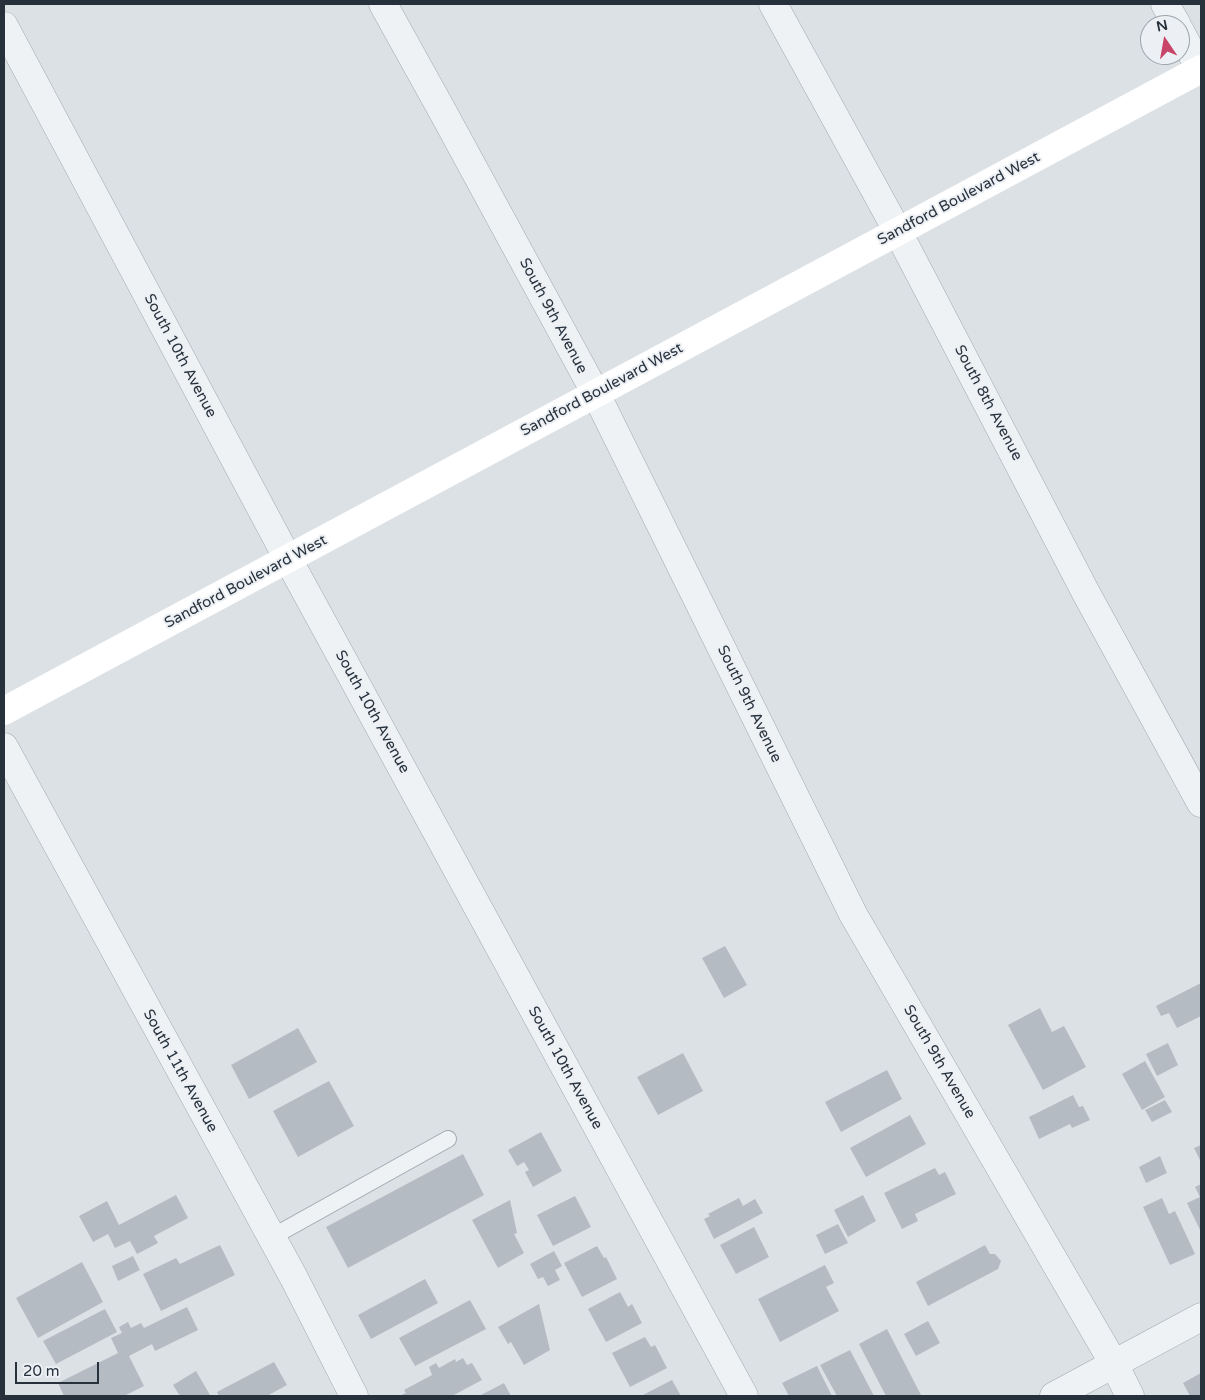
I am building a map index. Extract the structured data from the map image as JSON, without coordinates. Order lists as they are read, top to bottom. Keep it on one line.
{"streets":{"street":["Sandford Boulevard West","South 9th Avenue","South 10th Avenue","South 8th Avenue","South 11th Avenue"]},"crossings":[["Sandford Boulevard West","South 9th Avenue"],["Sandford Boulevard West","South 10th Avenue"],["Sandford Boulevard West","South 8th Avenue"]],"scale_bar":"20 m","north":"top"}
